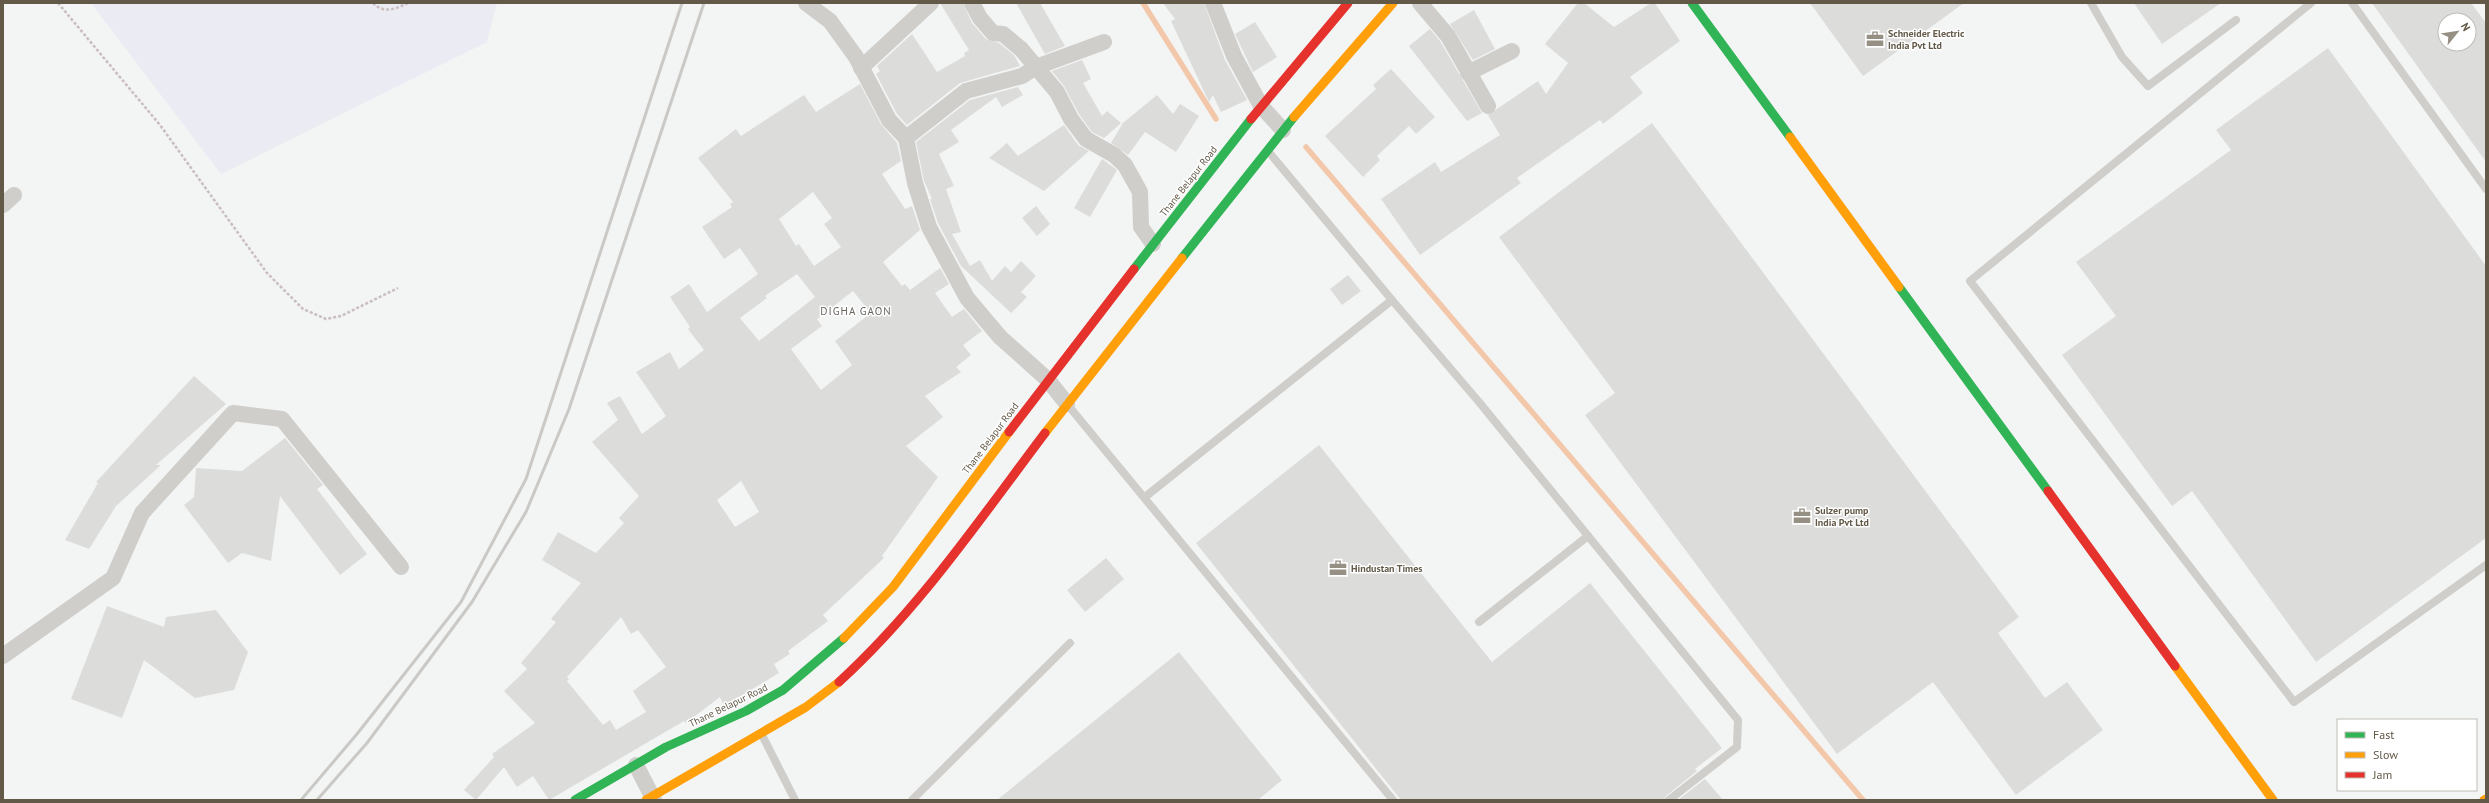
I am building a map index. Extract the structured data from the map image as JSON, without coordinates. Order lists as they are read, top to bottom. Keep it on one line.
{"streets":{"main road":["Thane Belapur Road"]},"districts":["DIGHA GAON"],"places":{"office":["Schneider Electric India Pvt Ltd","Sulzer pump India Pvt Ltd","Hindustan Times"]},"legend":["Fast","Slow","Jam"],"north":"top right"}
